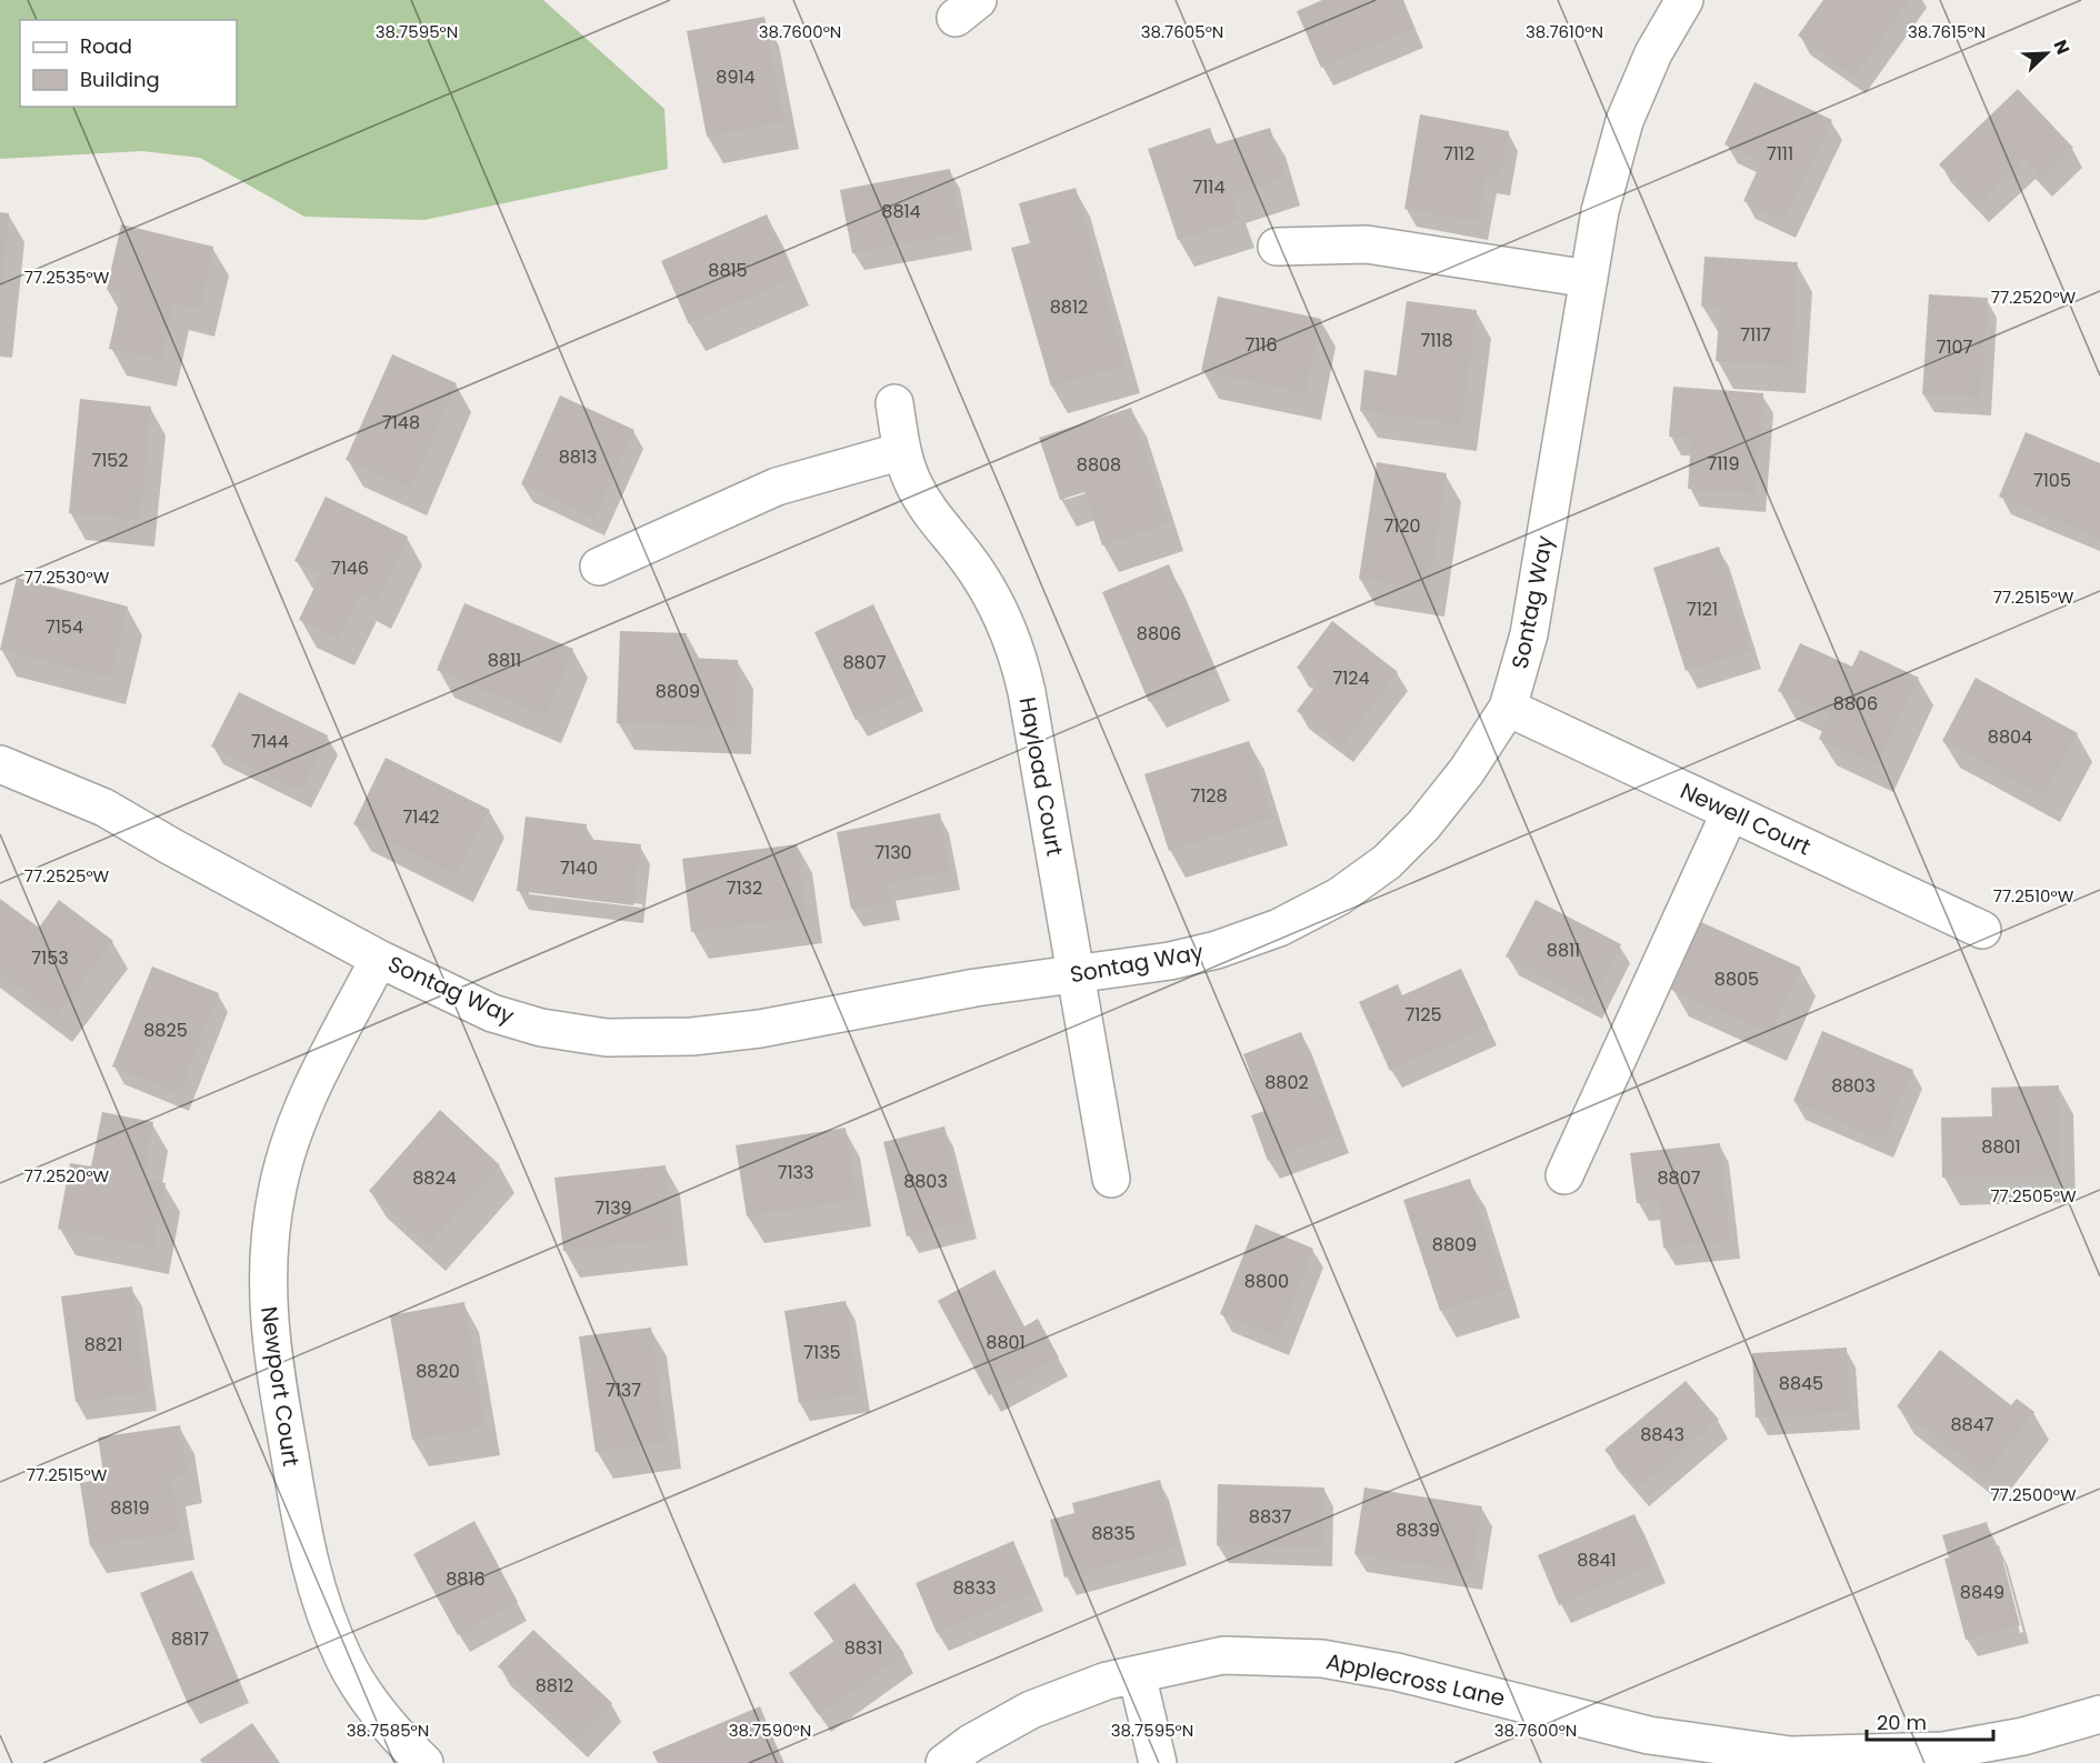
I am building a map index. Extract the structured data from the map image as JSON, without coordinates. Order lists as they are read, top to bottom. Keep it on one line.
{"streets":{"street":["Sontag Way","Hayload Court","Newell Court","Newport Court","Applecross Lane"]},"crossings":[["Sontag Way","Hayload Court"],["Sontag Way","Newell Court"],["Sontag Way","Newport Court"]],"house_numbers":["8914","7112","7111","7114","8814","8815","8812","7117","7118","7116","7107","7148","8813","7152","7119","8808","7105","7120","7146","7121","7154","8806","8811","8807","7124","8809","8806","8804","7144","7128","7142","7130","7140","7132","8811","7153","8805","7125","8825","8802","8803","8801","7133","8824","8807","8803","7139","8809","8800","8801","8821","7135","8820","8845","7137","8847","8843","8819","8837","8839","8835","8841","8816","8833","8849","8817","8831","8812"],"legend":["Road","Building"],"scale_bar":"20 m","north":"top right","coordinates":["38.7595°N","38.7600°N","38.7605°N","38.7610°N","38.7615°N","77.2535°W","77.2520°W","77.2530°W","77.2515°W","77.2525°W","77.2510°W","77.2505°W","77.2500°W","38.7585°N","38.7590°N"]}
